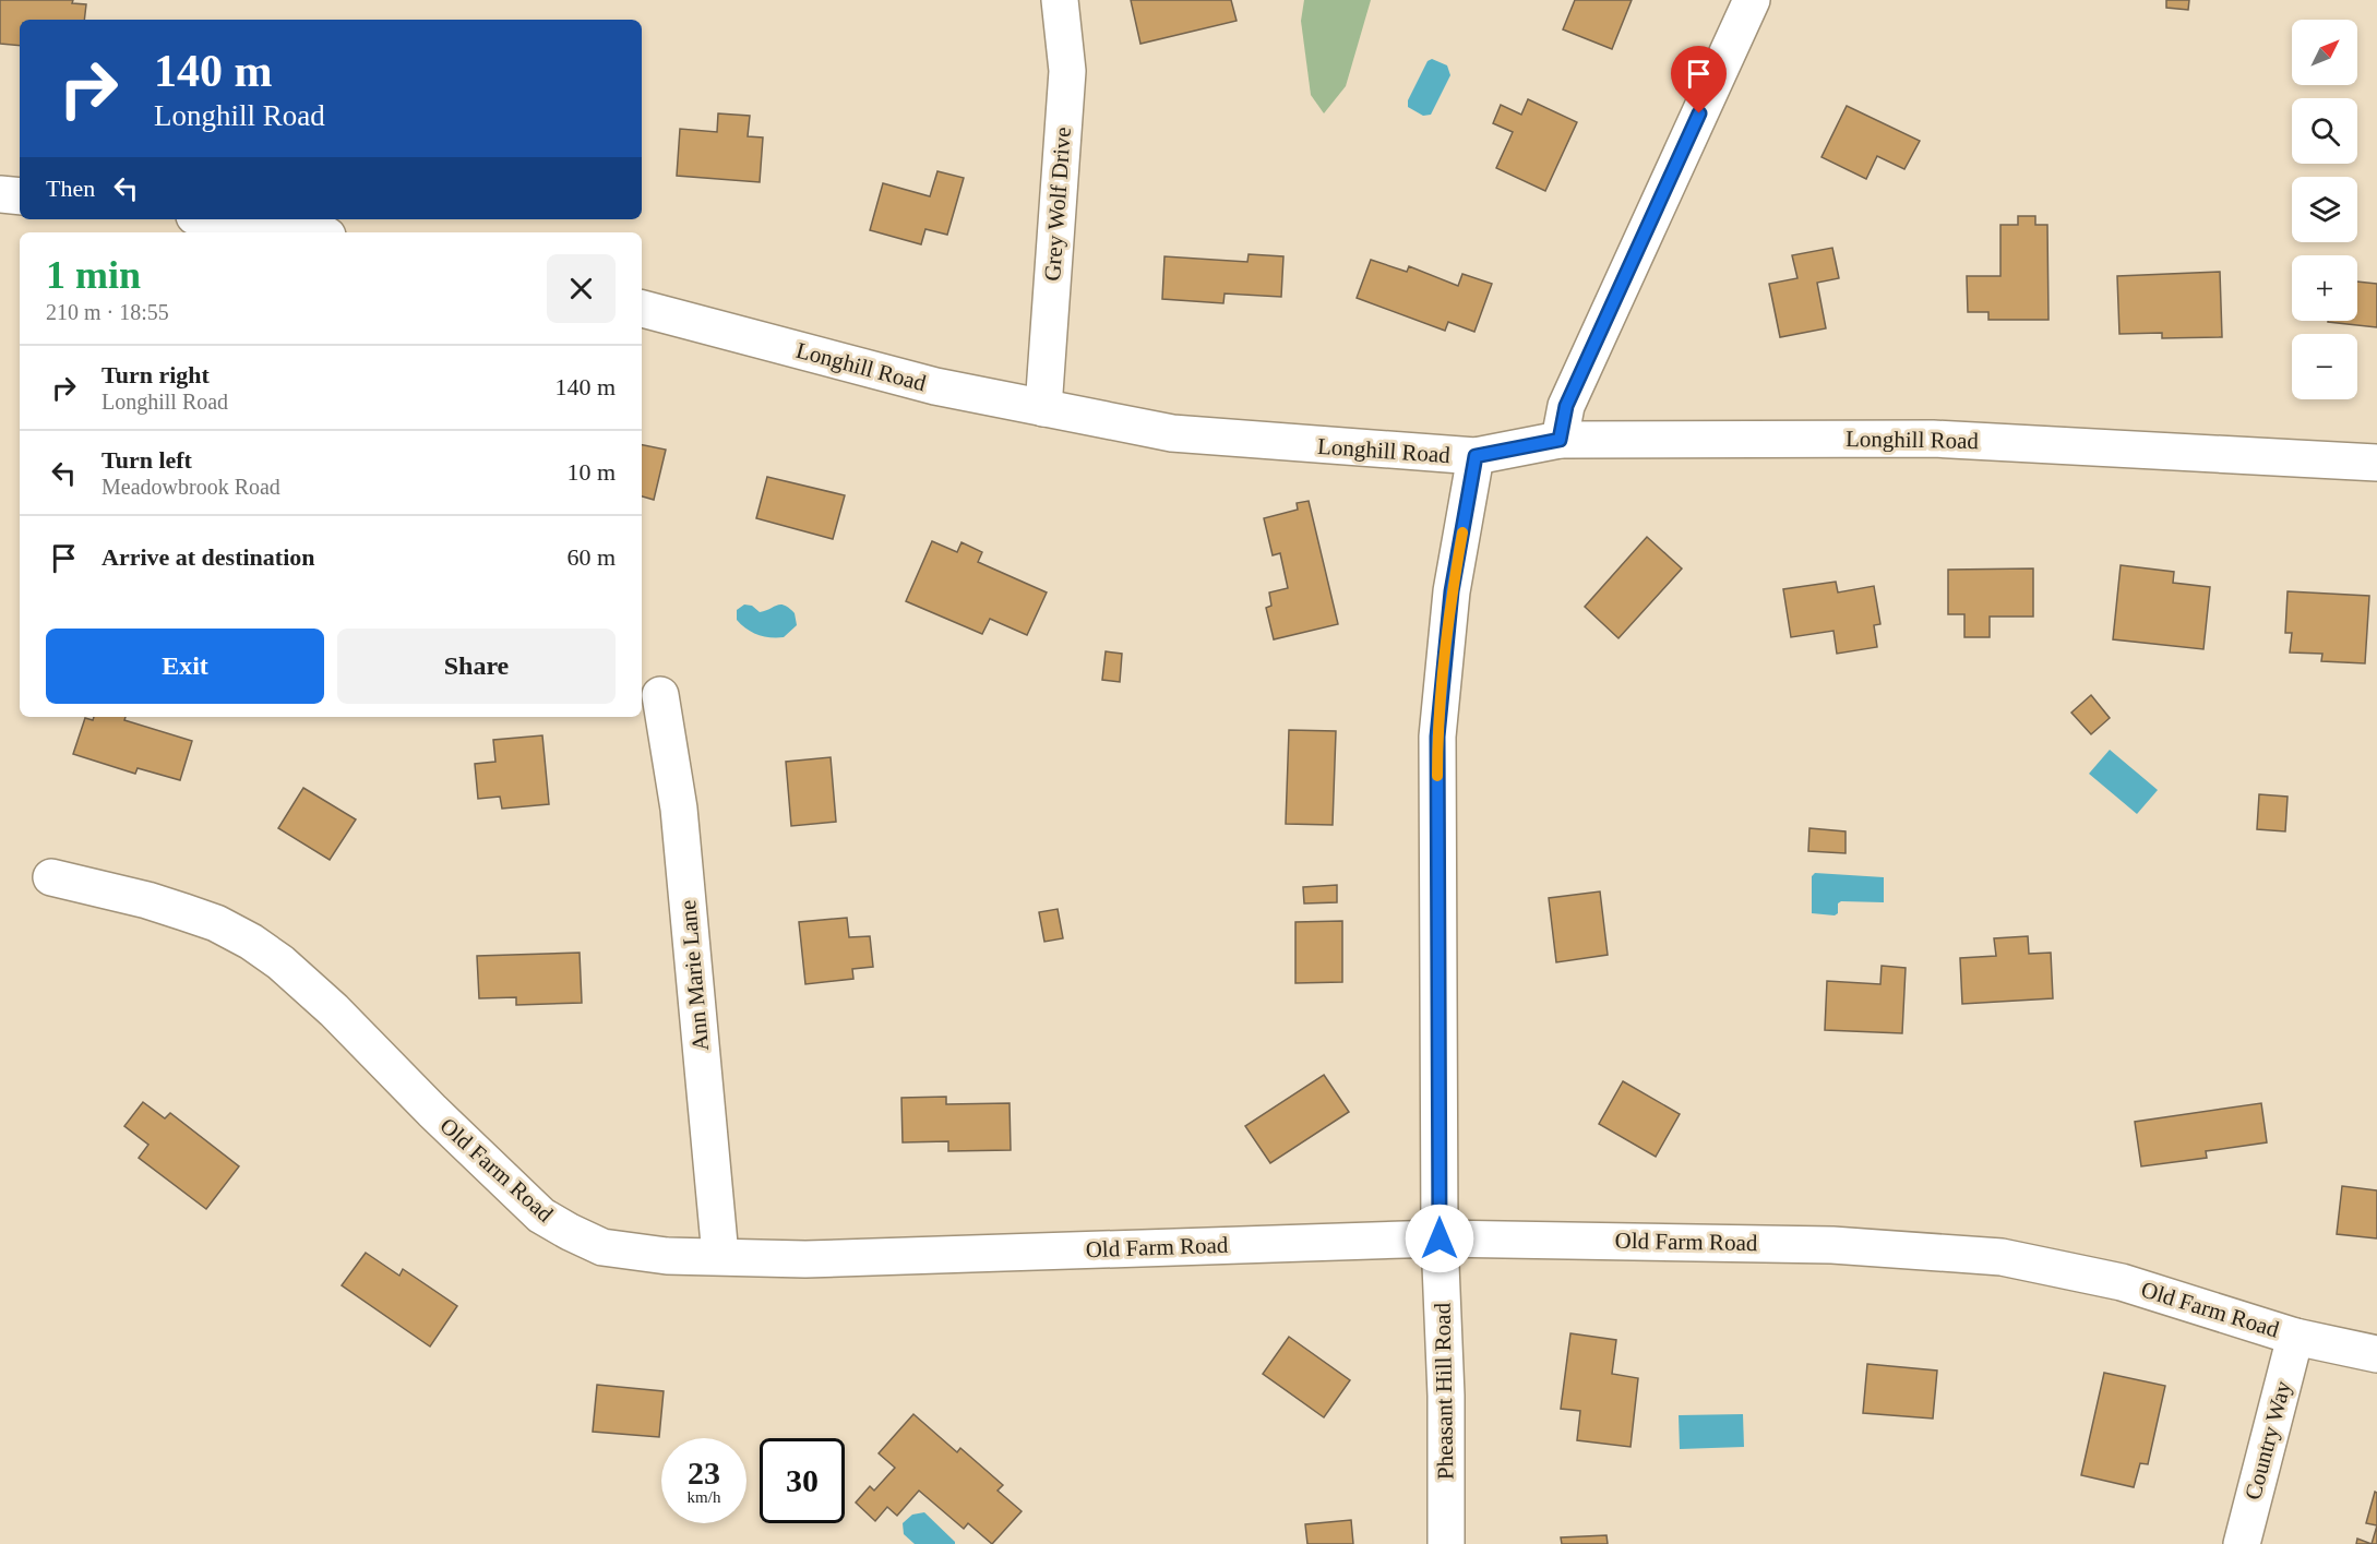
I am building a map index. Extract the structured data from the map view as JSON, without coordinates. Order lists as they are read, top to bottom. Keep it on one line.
{"streets":{"street":["Grey Wolf Drive","Longhill Road","Ann Marie Lane","Old Farm Road","Pheasant Hill Road","Country Way"]},"crossings":[["Grey Wolf Drive","Longhill Road"],["Longhill Road","Pheasant Hill Road"],["Ann Marie Lane","Old Farm Road"],["Old Farm Road","Pheasant Hill Road"],["Old Farm Road","Country Way"]],"north":"top right","page":{"map_buttons":["+","−"],"turn":["140 m","Longhill Road"],"then":"Then","heading":["1 min","210 m · 18:55"],"list":[{"name":"Turn right","note":"Longhill Road","value":"140 m"},{"name":"Turn left","note":"Meadowbrook Road","value":"10 m"},{"name":"Arrive at destination","value":"60 m"}],"buttons":["Exit","Share"],"speed":"23 km/h","limit":"30"}}
